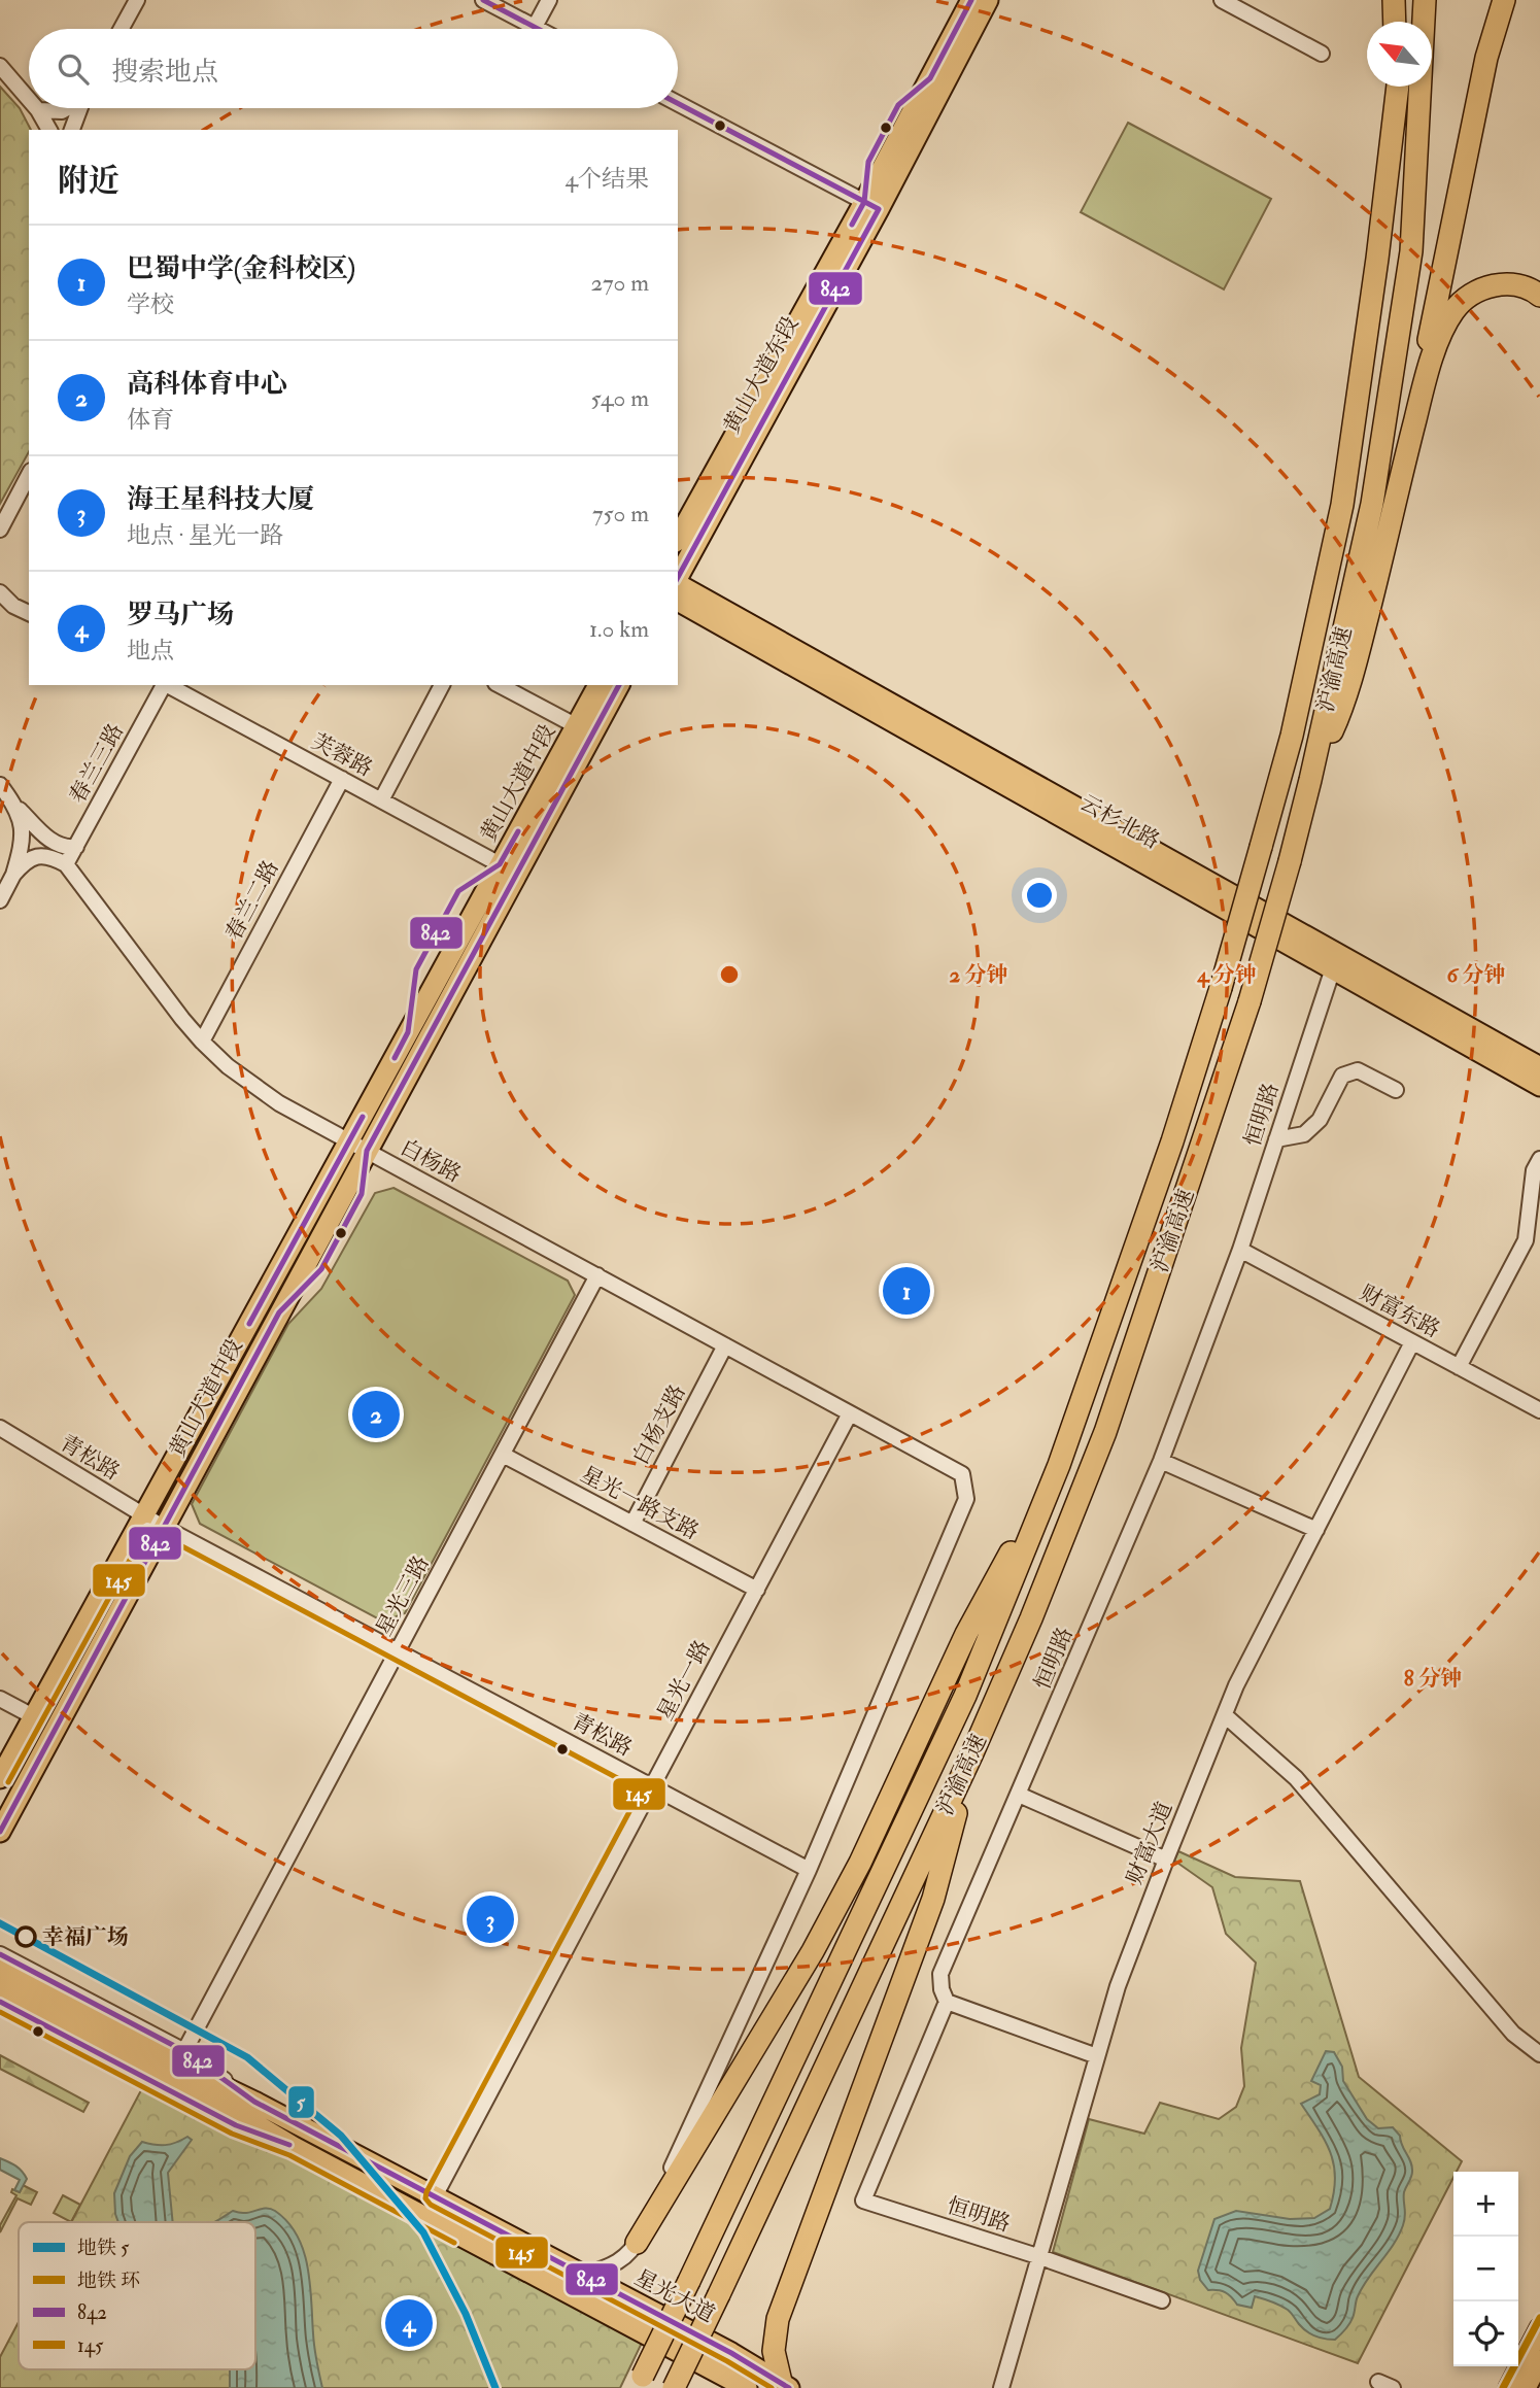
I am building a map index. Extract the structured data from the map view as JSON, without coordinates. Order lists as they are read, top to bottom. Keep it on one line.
{"streets":{"highway":["沪渝高速"],"main road":["黄山大道东段","黄山大道中段","云杉北路","星光大道"],"street":["芙蓉路","春兰三路","春兰二路","恒明路","白杨路","财富东路","白杨支路","青松路","星光一路支路","星光三路","星光一路","财富大道"]},"crossings":[["芙蓉路","黄山大道中段"],["芙蓉路","春兰二路"],["春兰三路","白杨路"],["黄山大道中段","白杨路"],["黄山大道中段","青松路"],["云杉北路","恒明路"],["春兰二路","白杨路"],["恒明路","财富东路"],["恒明路","财富大道"],["白杨路","白杨支路"],["白杨路","青松路"],["白杨路","星光三路"],["白杨路","星光一路"],["财富东路","财富大道"],["白杨支路","星光一路支路"],["青松路","星光三路"],["青松路","星光一路"],["星光一路支路","星光三路"],["星光一路支路","星光一路"],["星光一路","星光大道"]],"places":["幸福广场"],"lines":["transit line 842","transit line 145","metro line 5","metro line 环"],"legend":["地铁 5","地铁 环","842","145"],"north":"top left","page":{"search":"搜索地点","heading":["附近","4个结果"],"list":[{"mark":"1","name":"巴蜀中学(金科校区)","note":"学校","value":"270 m"},{"mark":"2","name":"高科体育中心","note":"体育","value":"540 m"},{"mark":"3","name":"海王星科技大厦","note":"地点 · 星光一路","value":"750 m"},{"mark":"4","name":"罗马广场","note":"地点","value":"1.0 km"}],"pins":["1","2","3","4"],"map_buttons":["+","−"]},"rings":["2 分钟","4 分钟","6 分钟","8 分钟"]}
